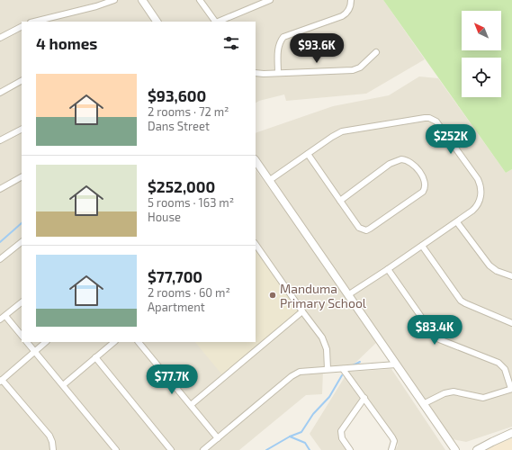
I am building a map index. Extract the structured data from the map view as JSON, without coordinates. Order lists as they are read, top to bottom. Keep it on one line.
{"places":["Manduma Primary School"],"north":"top left","page":{"heading":"4 homes","price":["$93.6K","$252K","$83.4K","$77.7K"],"list":[{"name":"$93,600","note":"2 rooms · 72 m² · Dans Street"},{"name":"$252,000","note":"5 rooms · 163 m² · House"},{"name":"$77,700","note":"2 rooms · 60 m² · Apartment"}]}}
